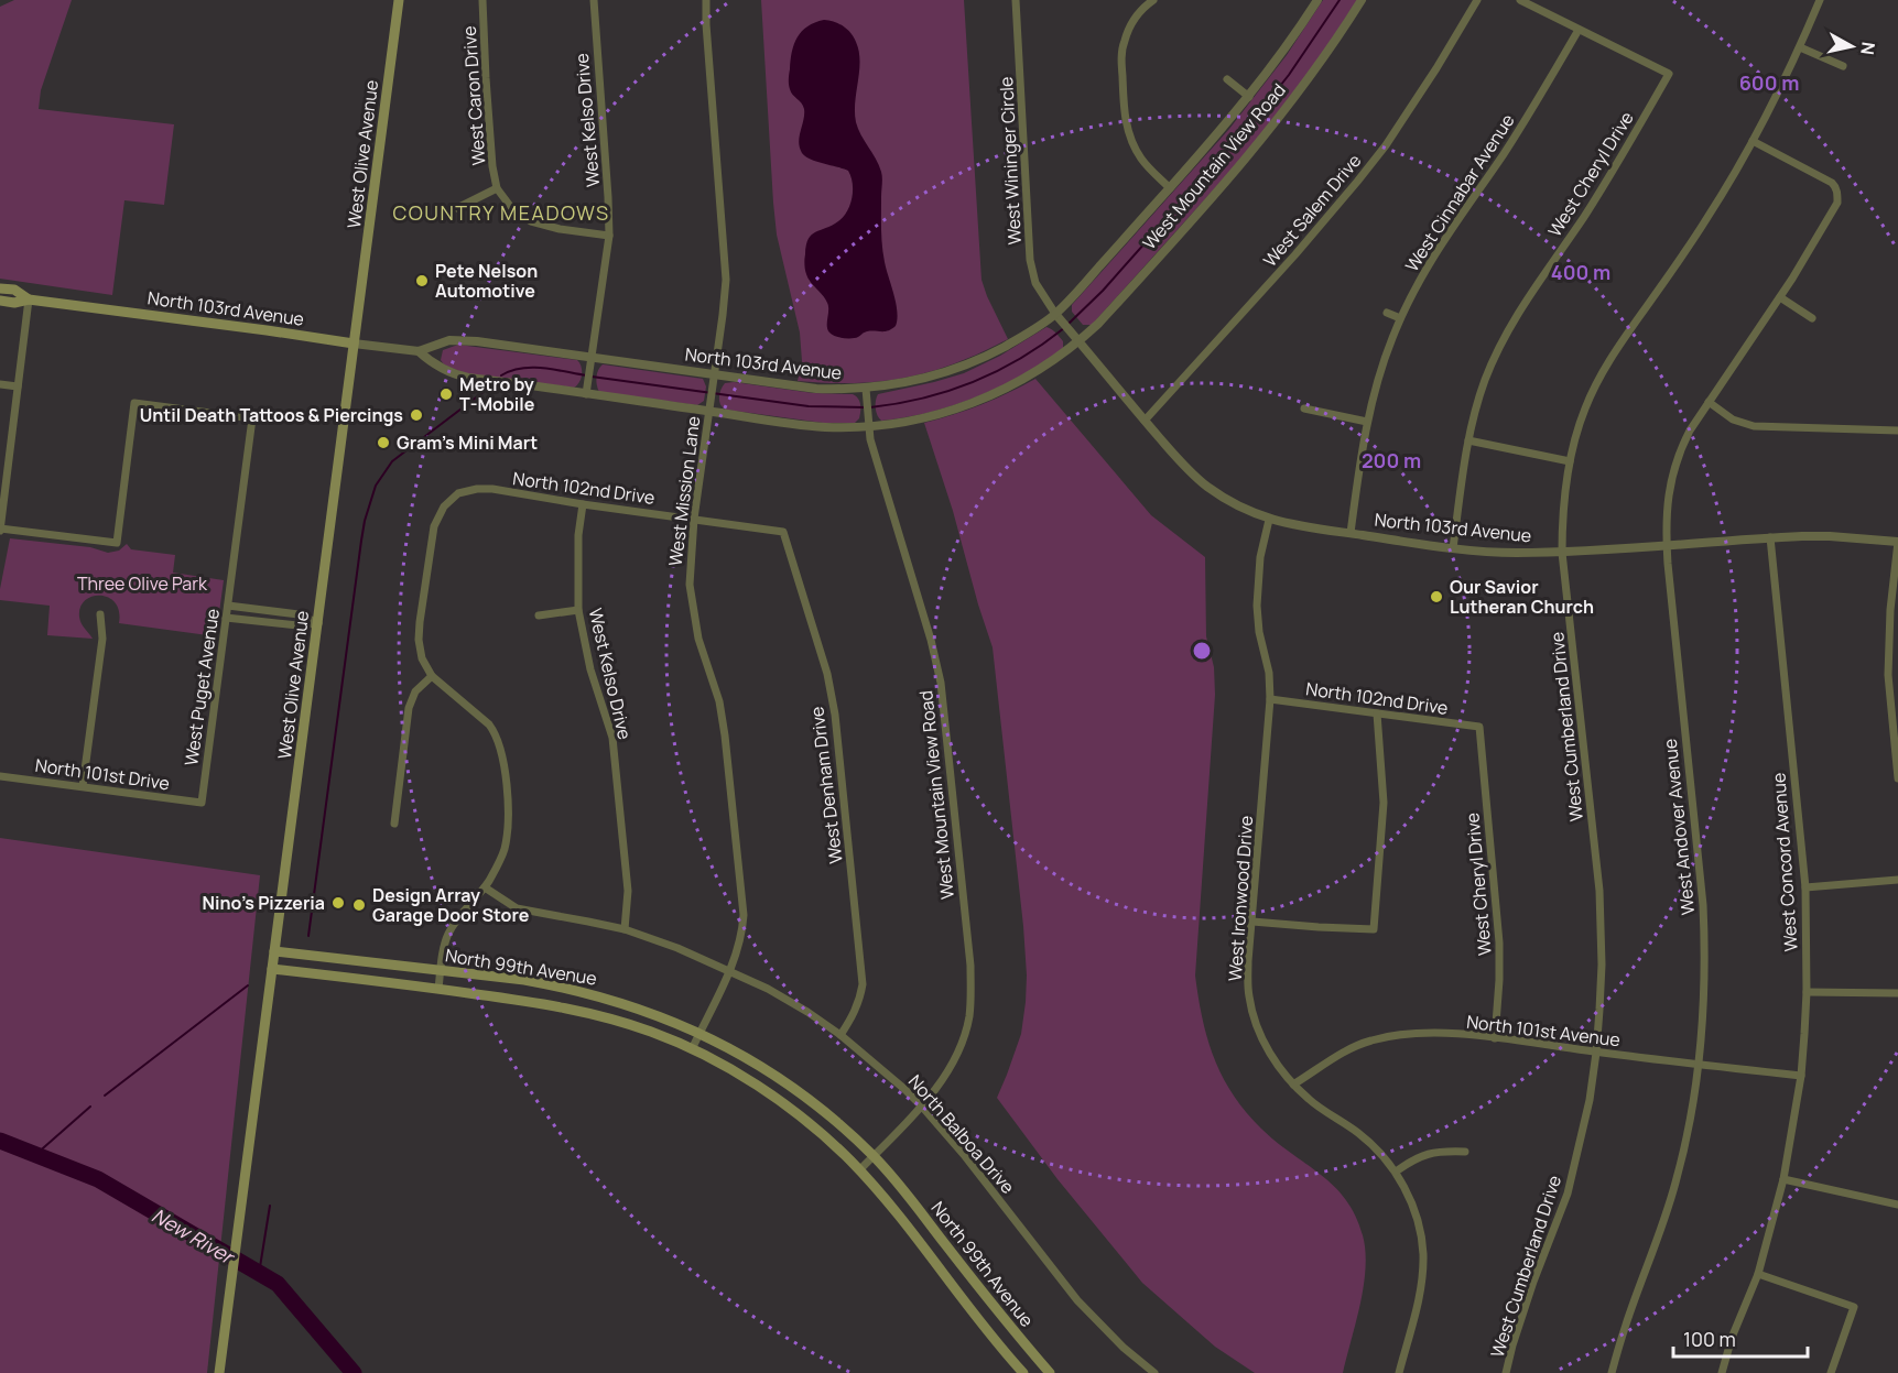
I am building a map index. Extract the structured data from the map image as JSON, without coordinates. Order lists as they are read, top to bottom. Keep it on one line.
{"streets":{"main road":["West Olive Avenue","North 103rd Avenue","North 99th Avenue"],"street":["West Caron Drive","West Kelso Drive","West Wininger Circle","West Mountain View Road","West Cheryl Drive","West Cinnabar Avenue","West Salem Drive","North 102nd Drive","West Mission Lane","West Puget Avenue","West Cumberland Drive","North 101st Drive","West Denham Drive","West Andover Avenue","West Concord Avenue","West Ironwood Drive","North 101st Avenue","North Balboa Drive"]},"crossings":[["West Caron Drive","West Kelso Drive"],["West Kelso Drive","North 103rd Avenue"],["West Kelso Drive","North 102nd Drive"],["West Kelso Drive","North Balboa Drive"],["West Olive Avenue","North 103rd Avenue"],["West Olive Avenue","North 99th Avenue"],["West Wininger Circle","West Mountain View Road"],["West Wininger Circle","North 103rd Avenue"],["West Mountain View Road","North 103rd Avenue"],["West Mountain View Road","North 99th Avenue"],["West Mountain View Road","North Balboa Drive"],["West Cheryl Drive","West Cinnabar Avenue"],["West Cheryl Drive","North 103rd Avenue"],["West Cheryl Drive","North 102nd Drive"],["West Cheryl Drive","North 101st Avenue"],["West Cinnabar Avenue","North 103rd Avenue"],["West Salem Drive","North 103rd Avenue"],["North 103rd Avenue","West Mission Lane"],["North 103rd Avenue","West Cumberland Drive"],["North 103rd Avenue","West Andover Avenue"],["North 103rd Avenue","West Concord Avenue"],["North 103rd Avenue","West Ironwood Drive"],["North 102nd Drive","West Mission Lane"],["North 102nd Drive","West Denham Drive"],["North 102nd Drive","West Ironwood Drive"],["West Mission Lane","North 99th Avenue"],["West Mission Lane","North Balboa Drive"],["West Puget Avenue","North 101st Drive"],["West Cumberland Drive","West Andover Avenue"],["West Cumberland Drive","North 101st Avenue"],["West Denham Drive","North Balboa Drive"],["West Andover Avenue","North 101st Avenue"],["West Concord Avenue","North 101st Avenue"],["West Ironwood Drive","North 101st Avenue"]],"districts":["COUNTRY MEADOWS"],"water":["New River"],"parks":["Three Olive Park"],"places":["Pete Nelson Automotive","Metro by T-Mobile","Until Death Tattoos & Piercings","Gram's Mini Mart","Our Savior Lutheran Church","Nino's Pizzeria","Design Array Garage Door Store"],"scale_bar":"100 m","north":"right","rings":["600 m","400 m","200 m"]}
